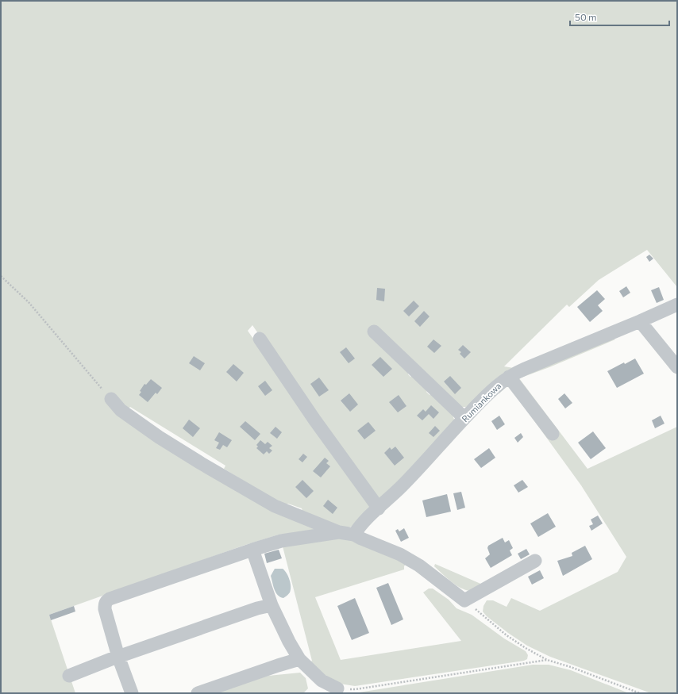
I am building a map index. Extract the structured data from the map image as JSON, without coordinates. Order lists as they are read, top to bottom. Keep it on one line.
{"streets":{"street":["Rumiankowa"]},"scale_bar":"50 m"}
